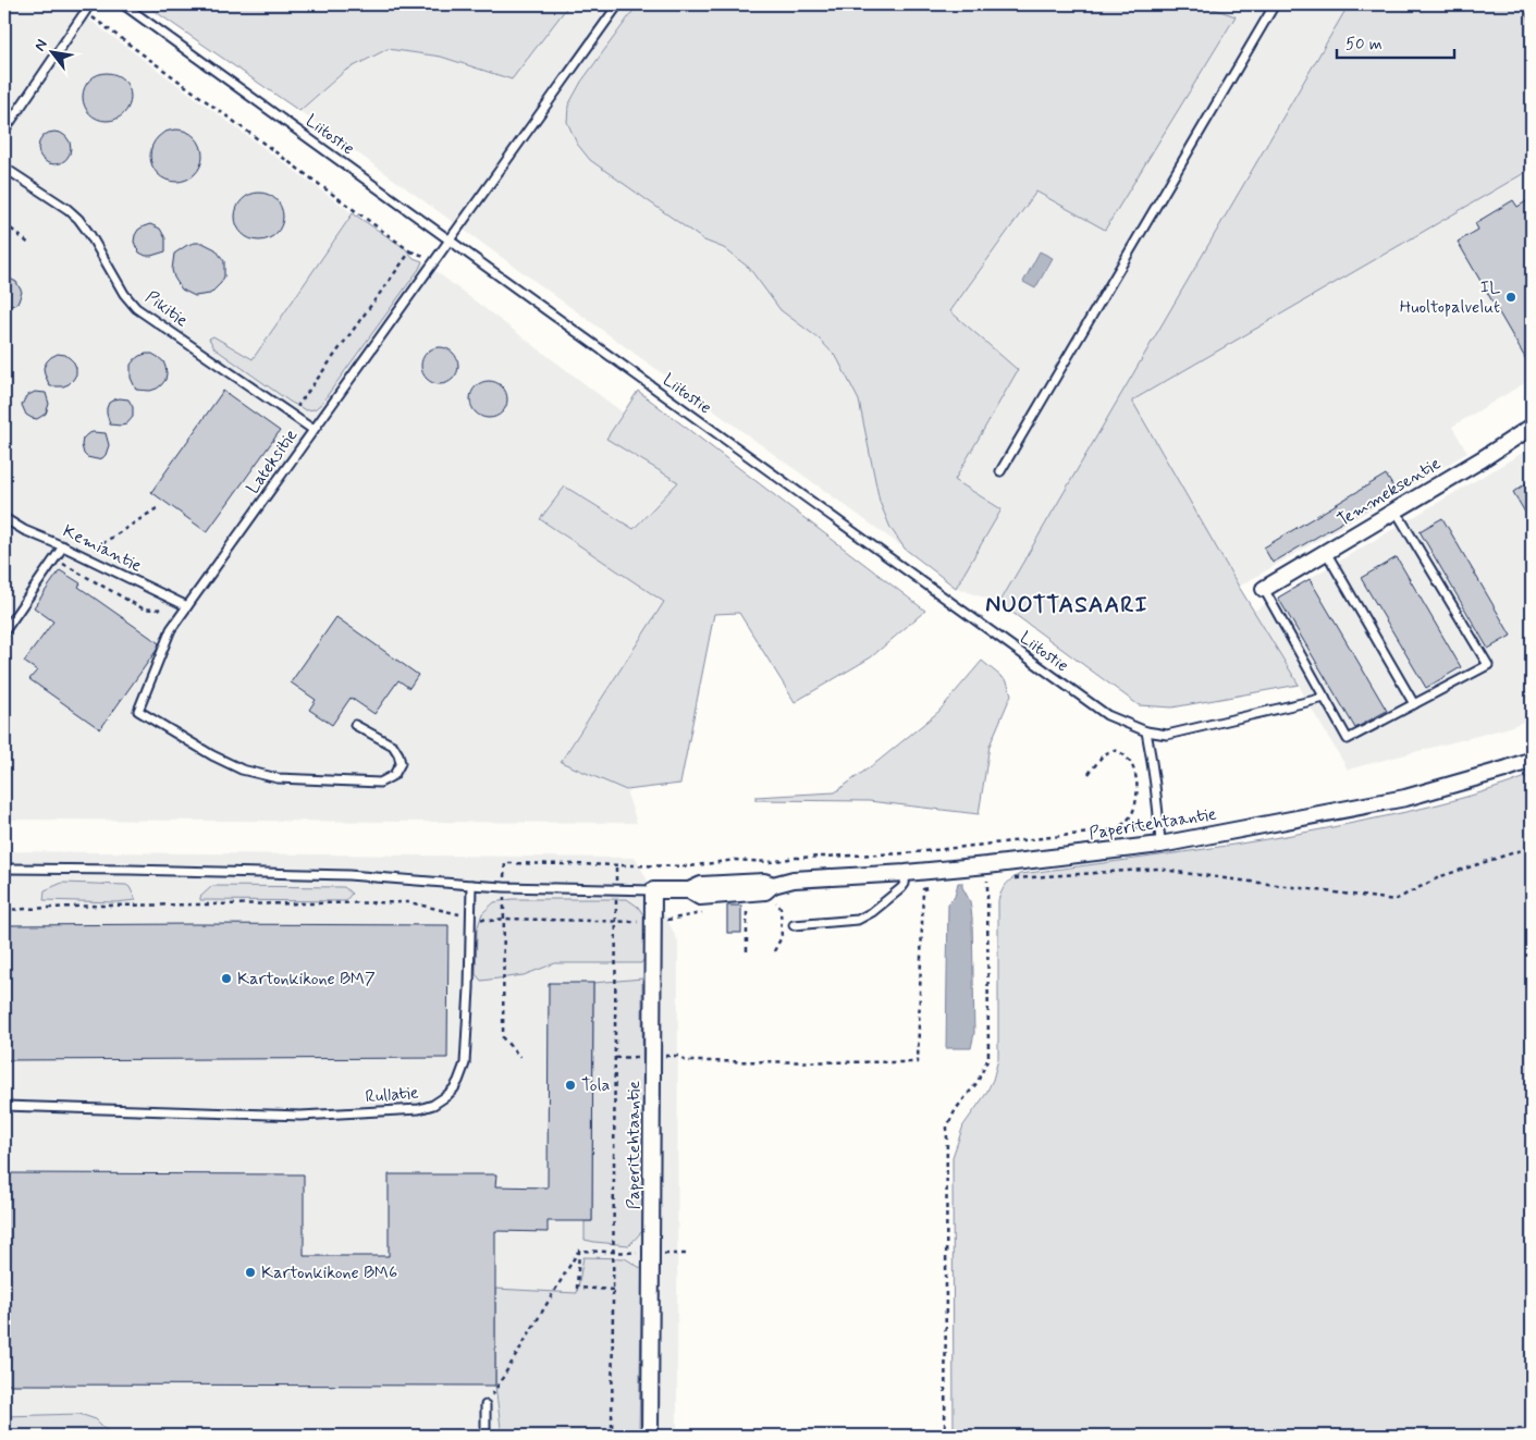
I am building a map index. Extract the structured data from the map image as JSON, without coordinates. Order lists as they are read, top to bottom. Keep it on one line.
{"streets":{"street":["Temmeksentie","Paperitehtaantie"],"lane":["Liitostie","Pikitie","Lateksitie","Kemiantie","Rullatie"]},"crossings":[["Liitostie","Lateksitie"],["Pikitie","Lateksitie"],["Lateksitie","Kemiantie"]],"districts":["NUOTTASAARI"],"places":["IL Huoltopalvelut","Kartonkikone BM7","Tola","Kartonkikone BM6"],"scale_bar":"50 m","north":"top left"}
